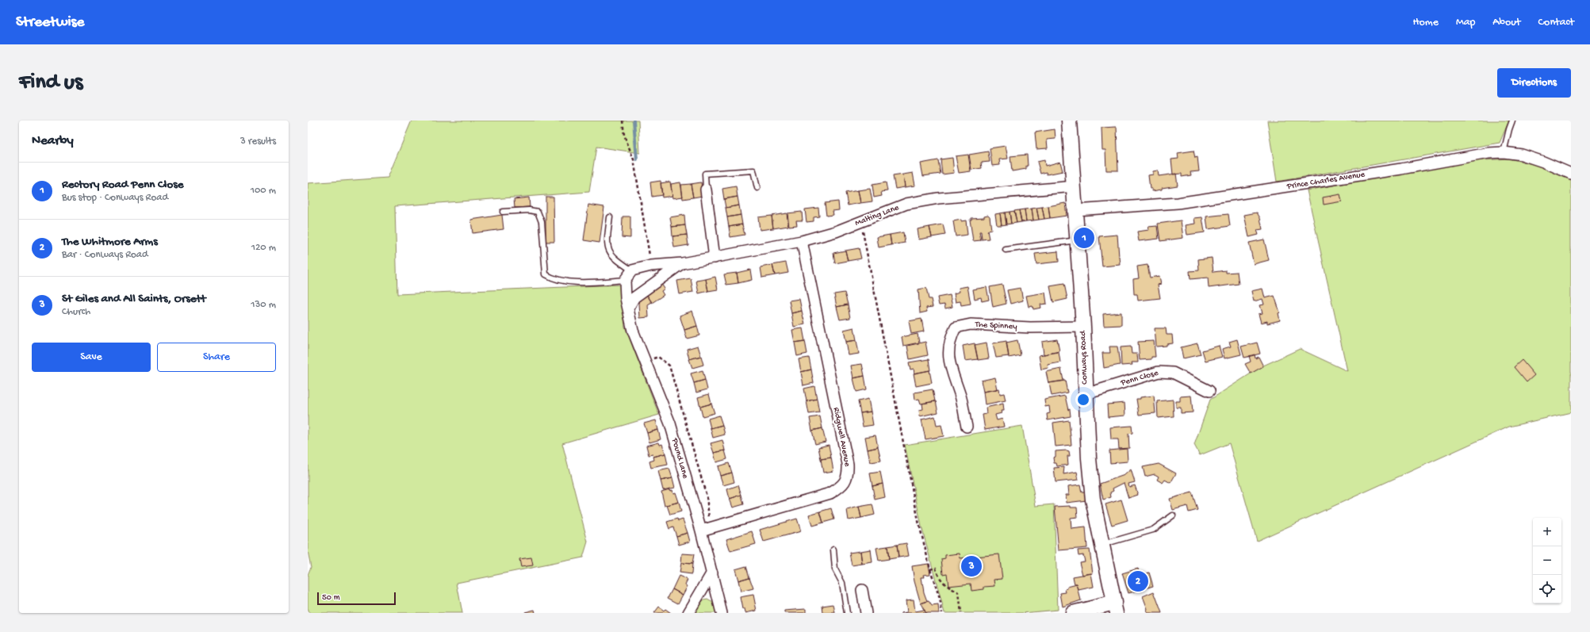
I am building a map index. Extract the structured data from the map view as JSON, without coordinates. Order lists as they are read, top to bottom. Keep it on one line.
{"streets":{"main road":["Conways Road"],"street":["Prince Charles Avenue","Malting Lane","The Spinney","Penn Close","Ridgwell Avenue","Pound Lane"]},"crossings":[["Prince Charles Avenue","Conways Road"],["Malting Lane","Conways Road"],["Malting Lane","Ridgwell Avenue"],["Malting Lane","Pound Lane"],["The Spinney","Conways Road"],["Conways Road","Penn Close"],["Ridgwell Avenue","Pound Lane"]],"scale_bar":"50 m","page":{"header":"Streetwise","nav":["Home","Map","About","Contact"],"buttons":["Directions",["Save","Share"]],"title":"Find us","heading":["Nearby","3 results"],"list":[{"mark":"1","name":"Rectory Road Penn Close","note":"Bus stop · Conways Road","value":"100 m"},{"mark":"2","name":"The Whitmore Arms","note":"Bar · Conways Road","value":"120 m"},{"mark":"3","name":"St Giles and All Saints, Orsett","note":"Church","value":"130 m"}],"pins":["1","3","2"],"map_buttons":["+","−"],"scale":"50 m"}}
